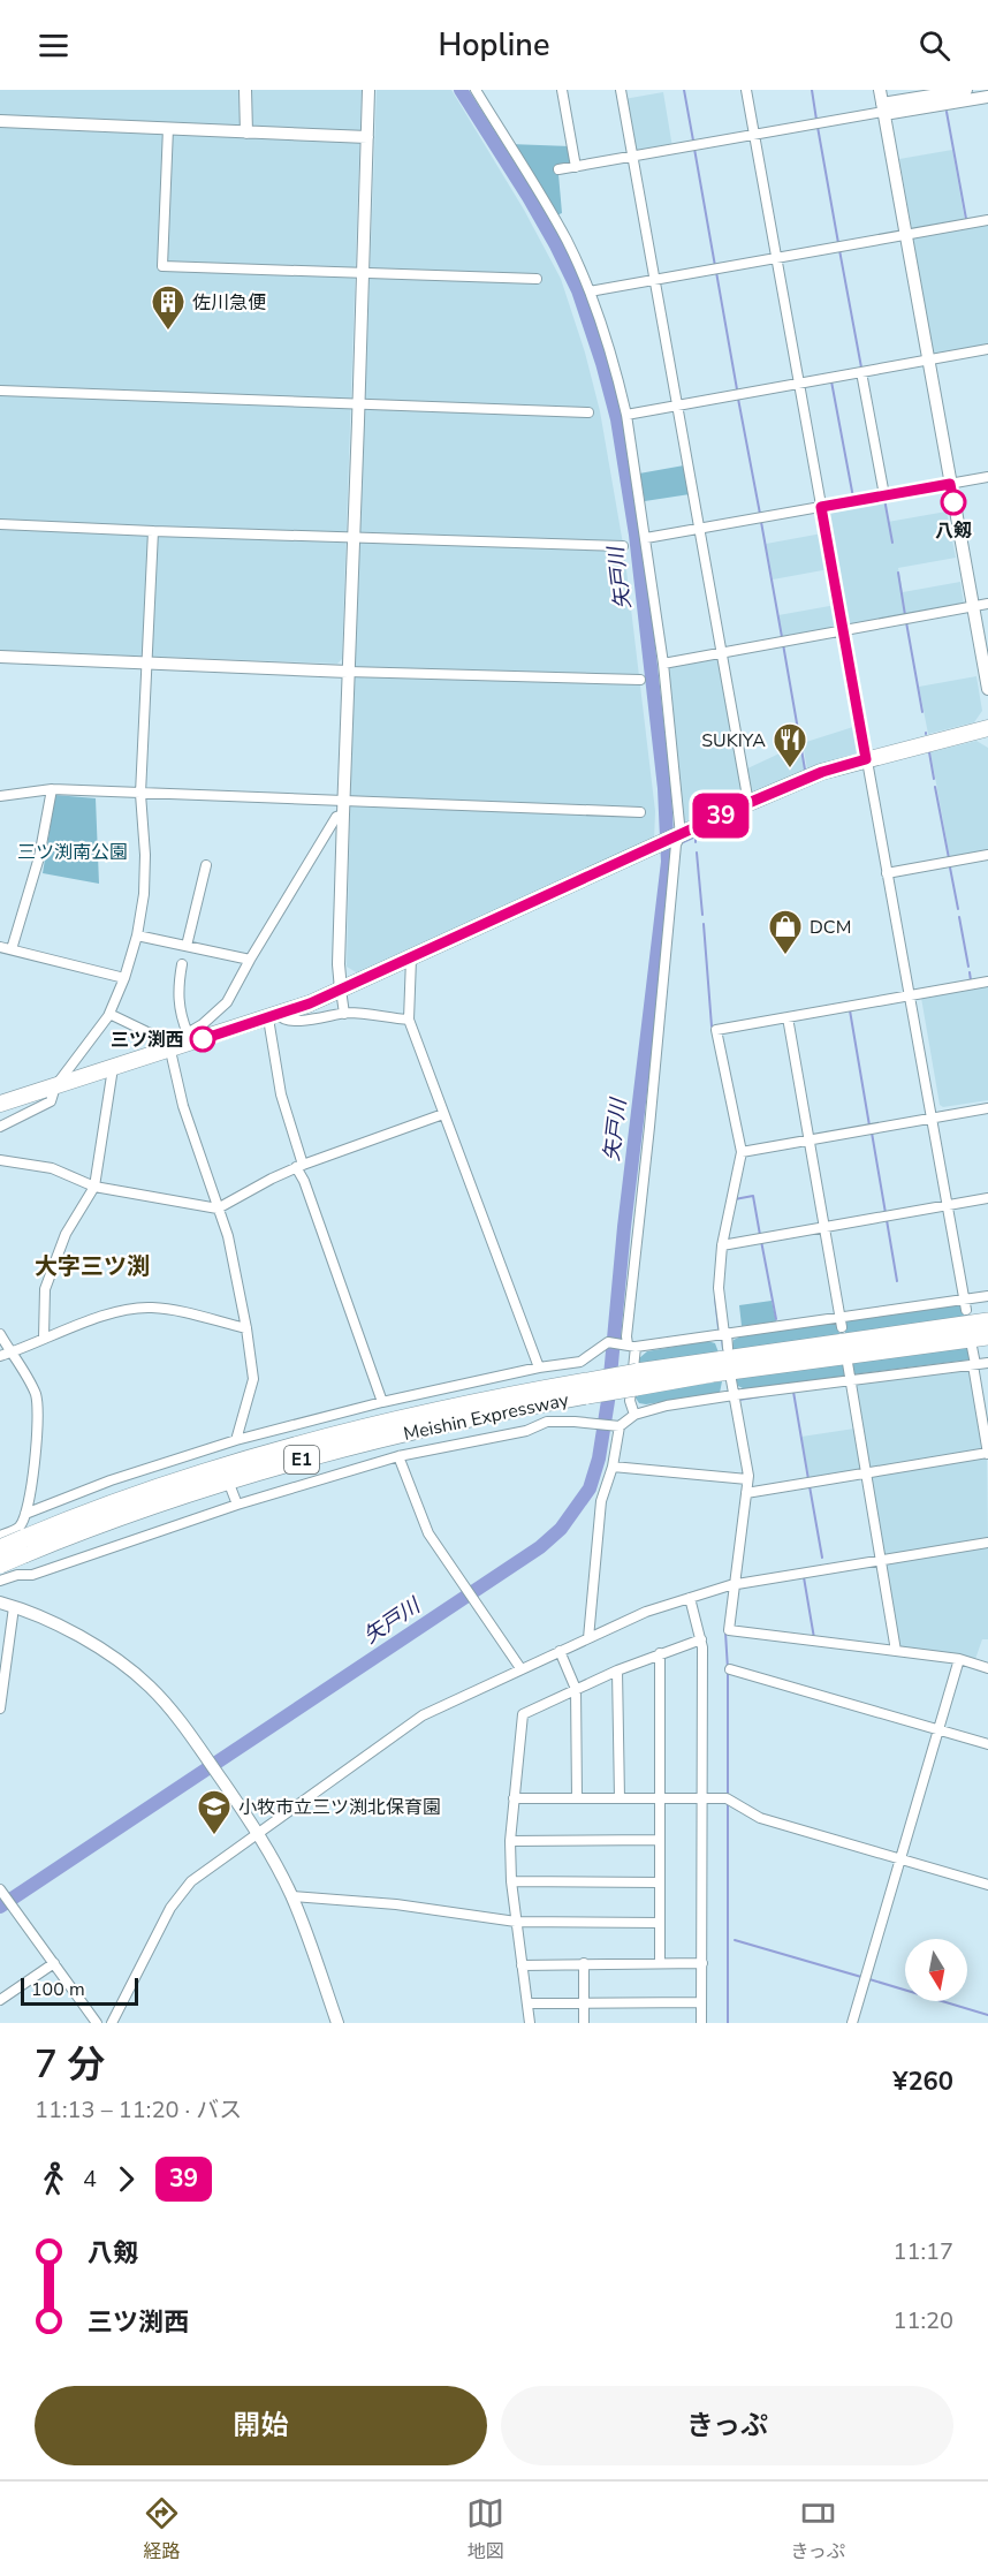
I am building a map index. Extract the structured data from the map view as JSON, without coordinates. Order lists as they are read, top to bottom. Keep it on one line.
{"streets":{"highway":["Meishin Expressway","E1"]},"districts":["大字三ツ渕"],"water":["矢戸川"],"parks":["三ツ渕南公園"],"places":{"building":["佐川急便"],"other":["八剱","三ツ渕西"],"restaurant":["SUKIYA"],"shop":["DCM"],"school or university":["小牧市立三ツ渕北保育園"]},"lines":["bus line 39"],"scale_bar":"100 m","north":"bottom","page":{"header":"Hopline","on_map":"39","scale":"100 m","heading":["7 分","11:13 – 11:20 · バス","¥260"],"legs":["4","39"],"list":[{"name":"八剱","value":"11:17"},{"name":"三ツ渕西","value":"11:20"}],"buttons":["開始","きっぷ"],"tabs":["経路","地図","きっぷ"]}}
